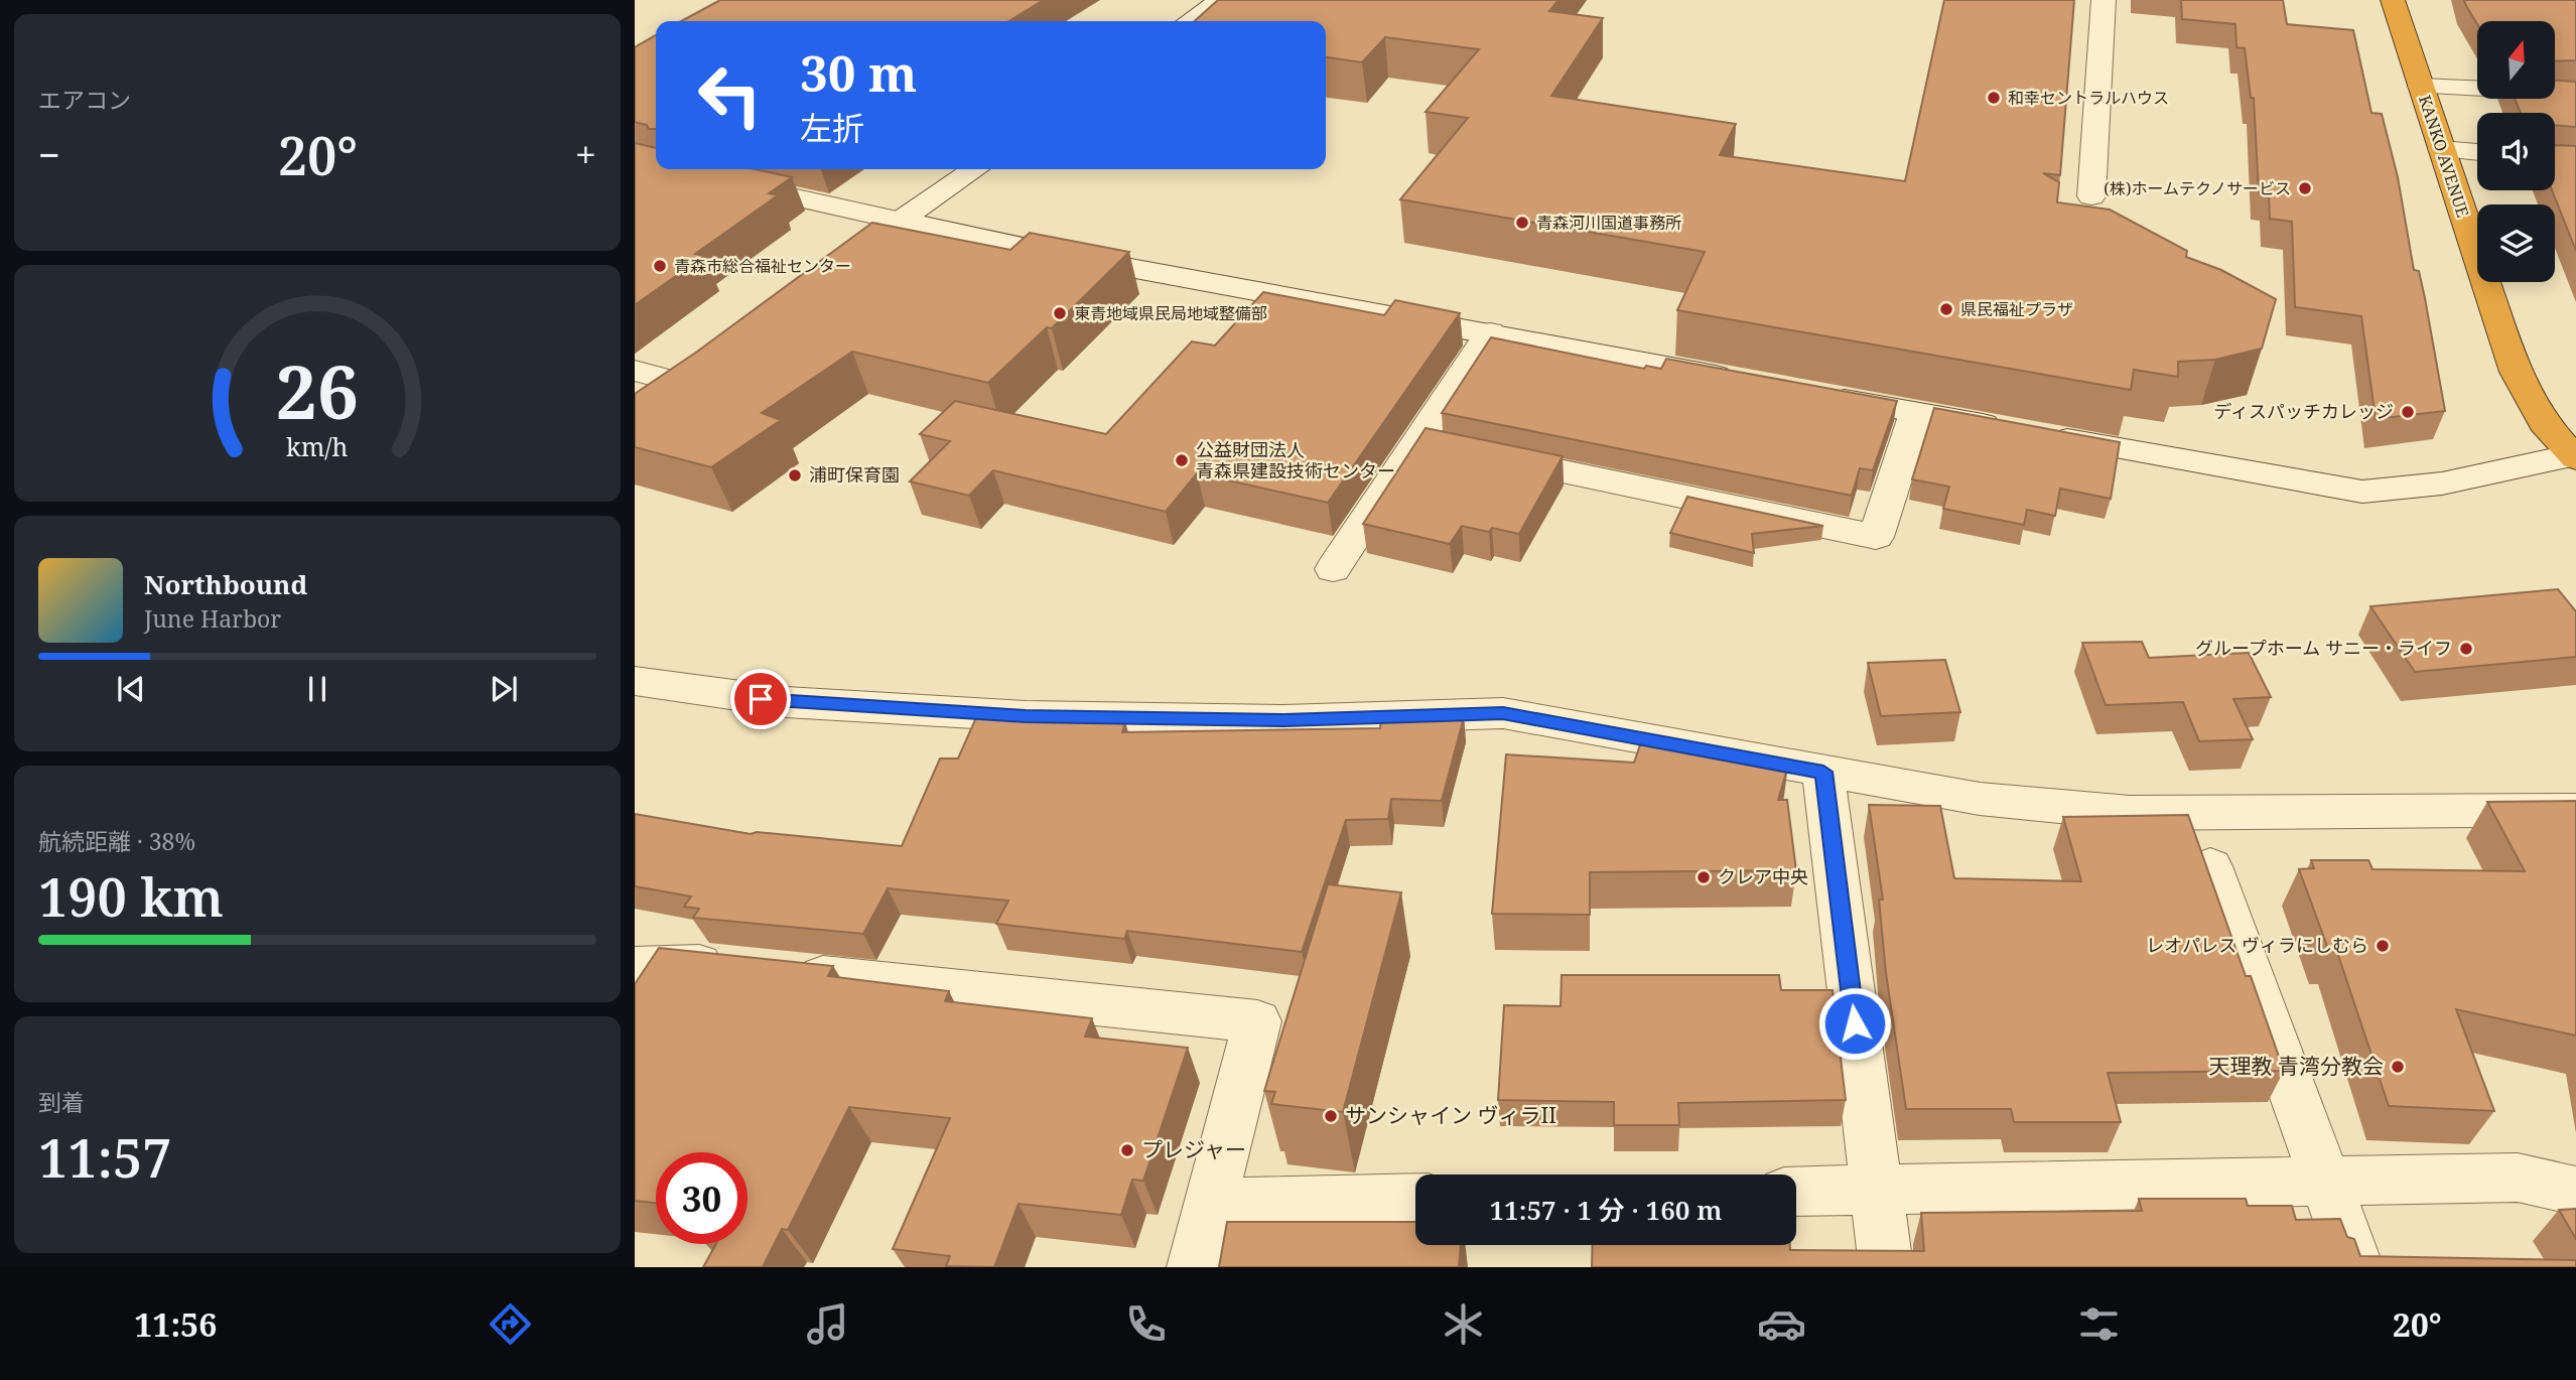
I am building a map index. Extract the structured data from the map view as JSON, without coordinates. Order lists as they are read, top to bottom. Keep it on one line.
{"streets":{"highway":["KANKO AVENUE"]},"places":["和幸セントラルハウス","(株)ホームテクノサービス","青森河川国道事務所","青森市総合福祉センター","県民福祉プラザ","東青地域県民局地域整備部","ディスパッチカレッジ","公益財団法人 青森県建設技術センター","浦町保育園","グループホーム サニー・ライフ","クレア中央","レオパレス ヴィラにしむら","天理教 青湾分教会","サンシャイン ヴィラII","プレジャー"],"north":"top","page":{"tile":["エアコン",["航続距離 · 38%","190 km"],["到着","11:57"]],"turn":["30 m","左折"],"heat":["−","20°","+"],"song":["Northbound","June Harbor"],"limit":"30","trip":"11:57 · 1 分 · 160 m","tabs":["11:56","20°"],"gauge":["26","km/h"]}}
